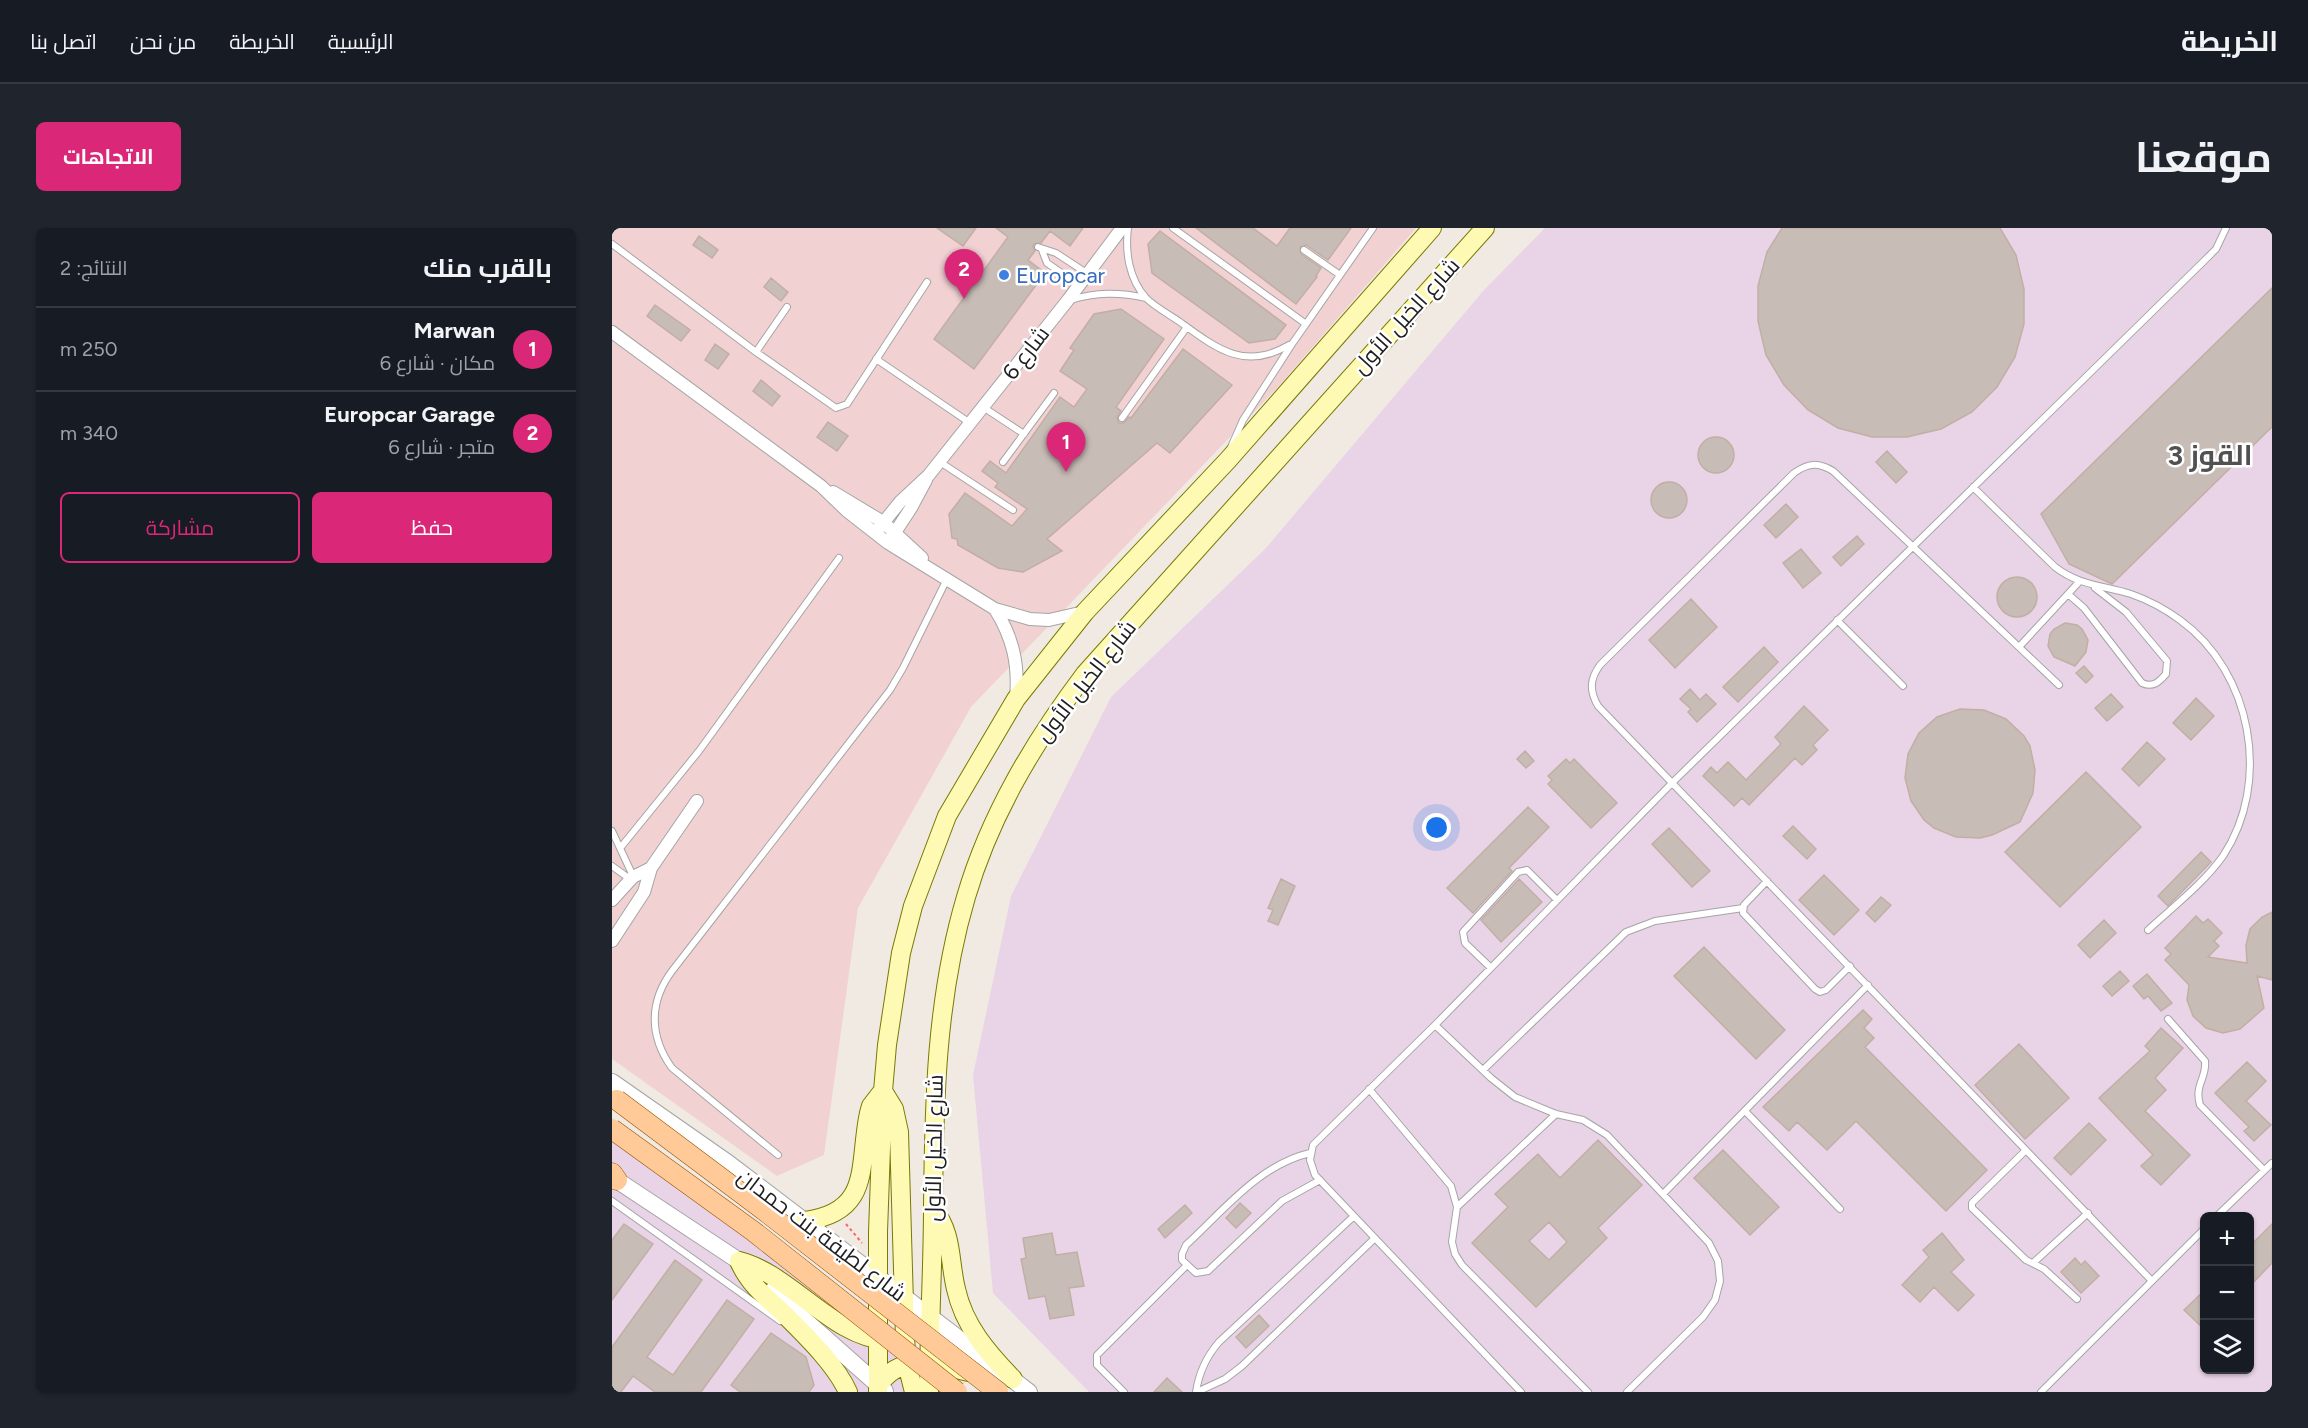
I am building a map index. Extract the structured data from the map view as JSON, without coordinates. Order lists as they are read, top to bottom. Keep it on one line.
{"streets":{"main road":["شارع الخيل الأول","شارع لطيفة بنت حمدان"],"street":["شارع 6"]},"crossings":[["شارع الخيل الأول","شارع لطيفة بنت حمدان"]],"districts":["القوز 3"],"places":["Europcar"],"page":{"header":"الخريطة","nav":["الرئيسية","الخريطة","من نحن","اتصل بنا"],"title":"موقعنا","buttons":["الاتجاهات",["حفظ","مشاركة"]],"heading":["بالقرب منك","النتائج: 2"],"pins":["2","1"],"list":[{"mark":"1","name":"Marwan","note":"مكان · شارع 6","value":"250 m"},{"mark":"2","name":"Europcar Garage","note":"متجر · شارع 6","value":"340 m"}],"map_buttons":["+","−"]}}
